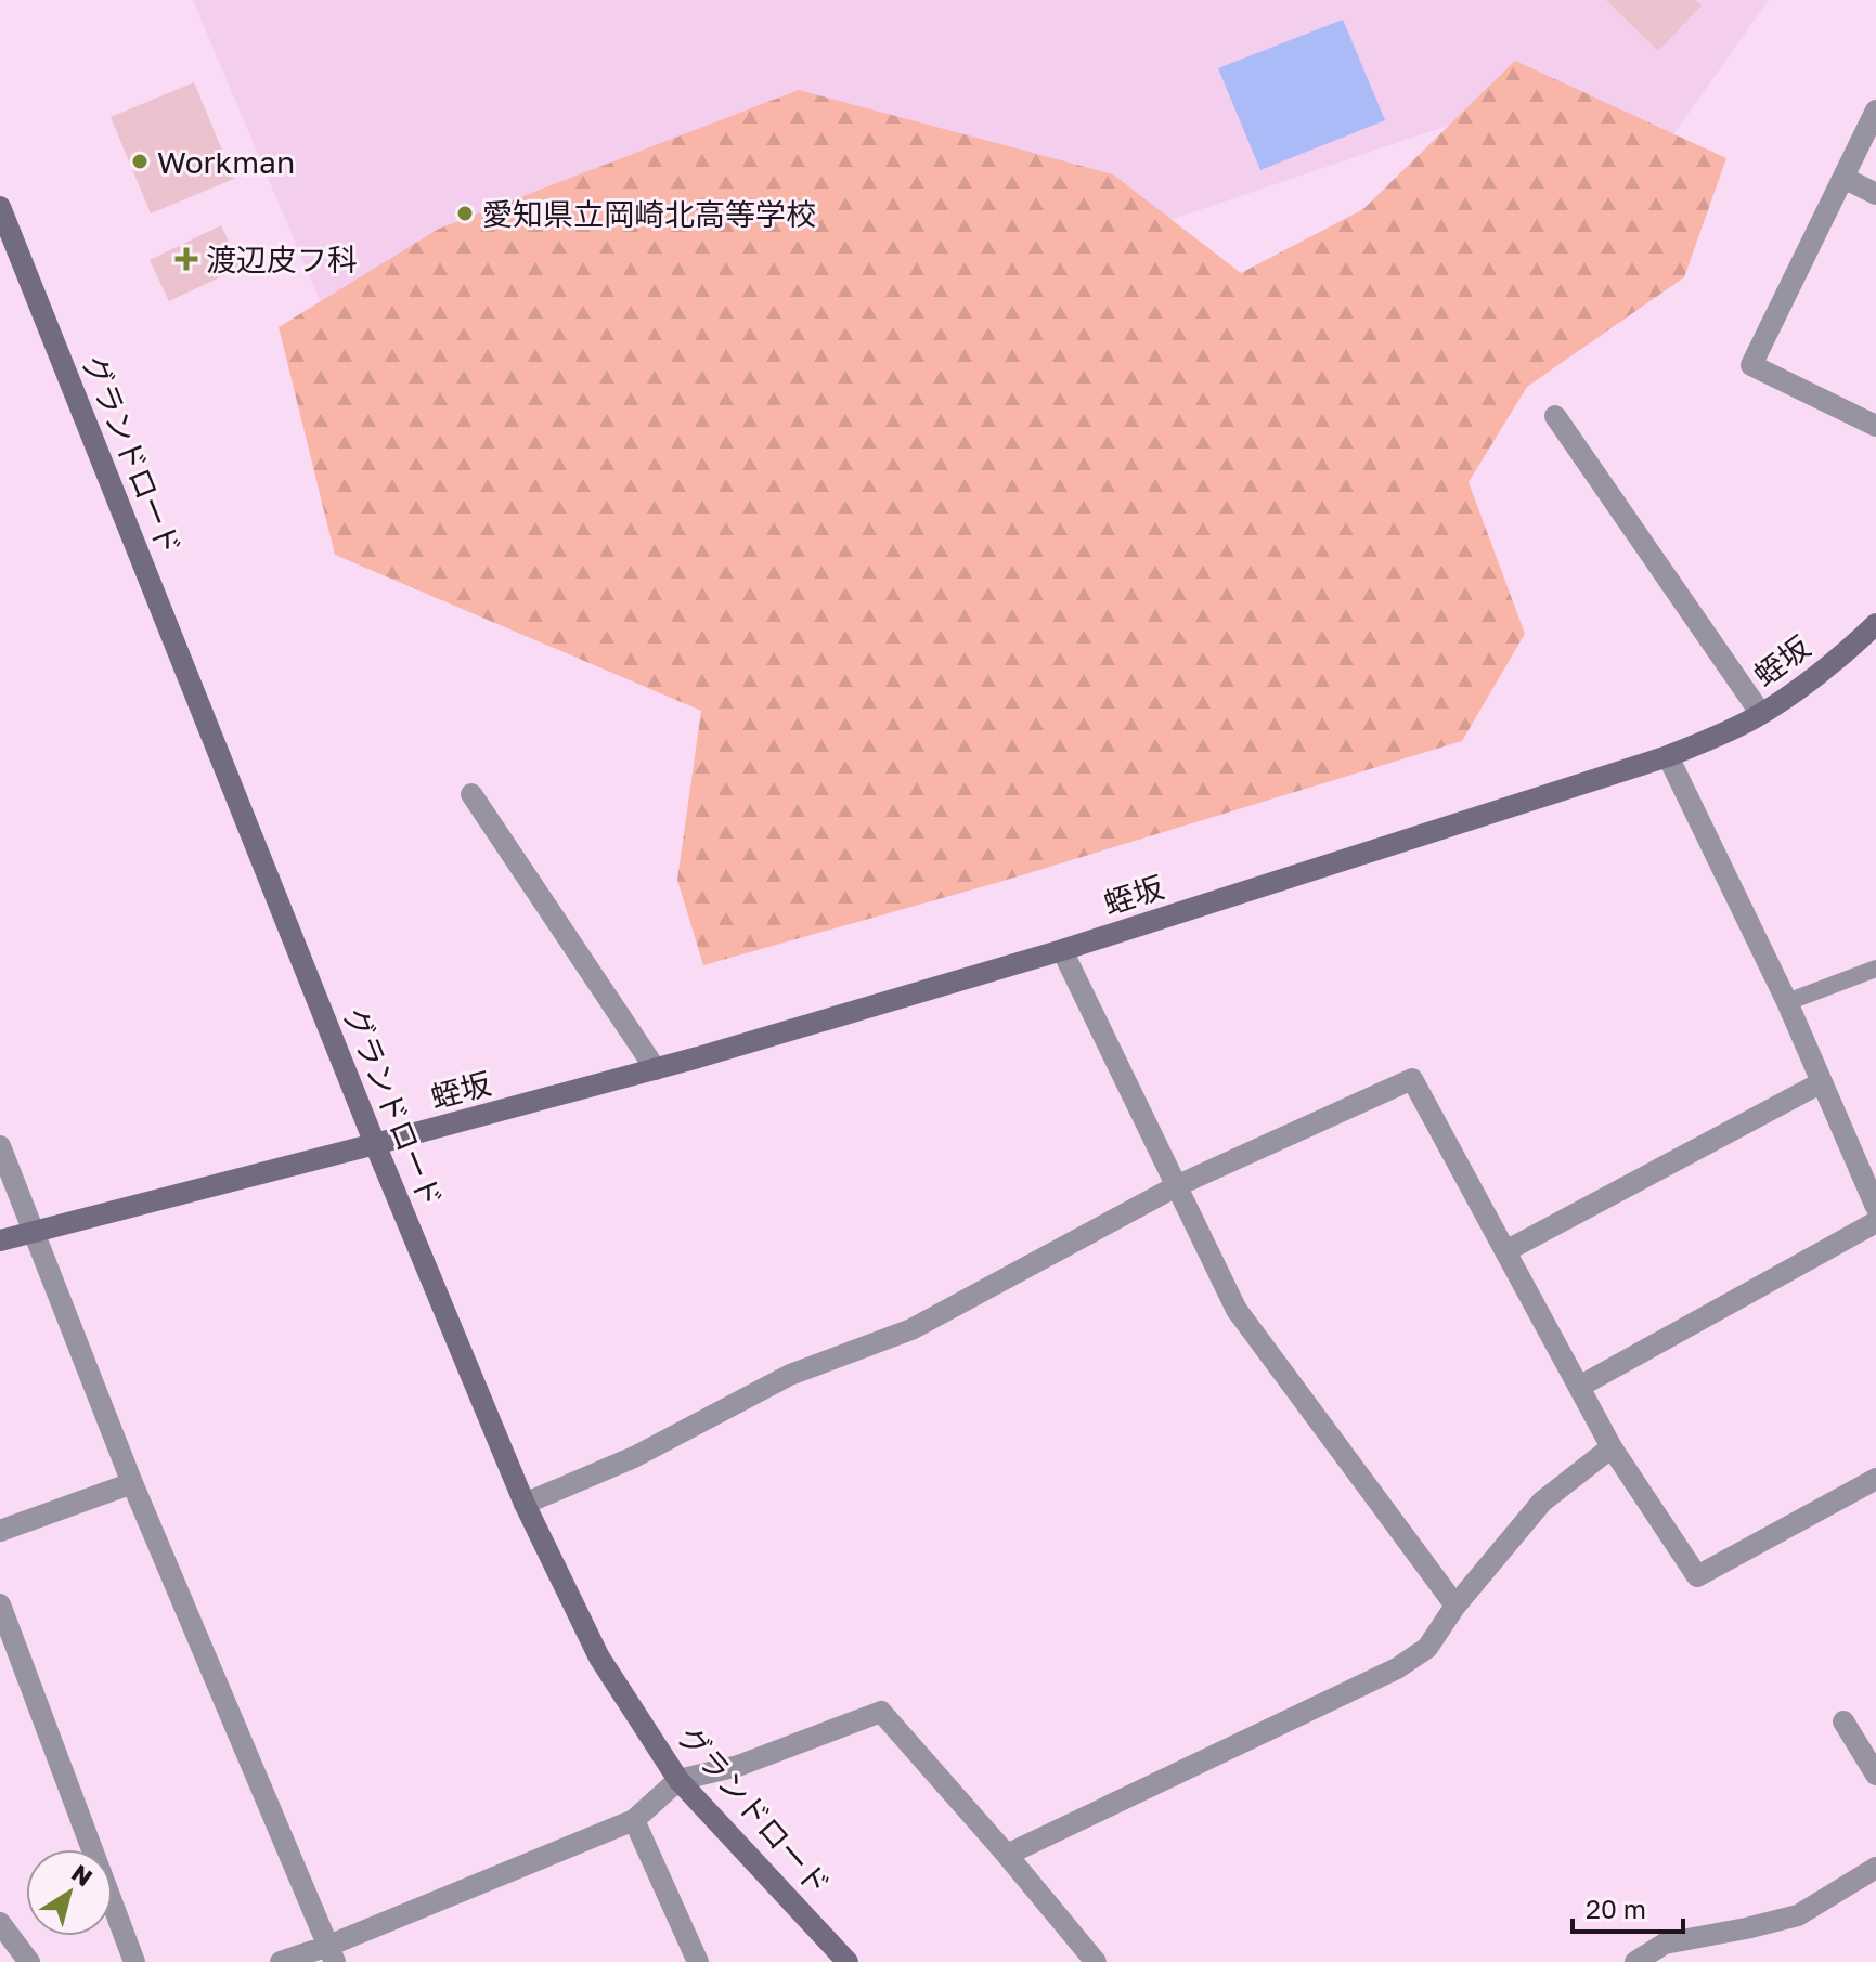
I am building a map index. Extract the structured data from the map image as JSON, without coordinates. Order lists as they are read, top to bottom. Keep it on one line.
{"streets":{"street":["グランドロード","蛭坂"]},"crossings":[["グランドロード","蛭坂"]],"places":{"other":["Workman","愛知県立岡崎北高等学校"],"health":["渡辺皮フ科"]},"scale_bar":"20 m","north":"top right"}
